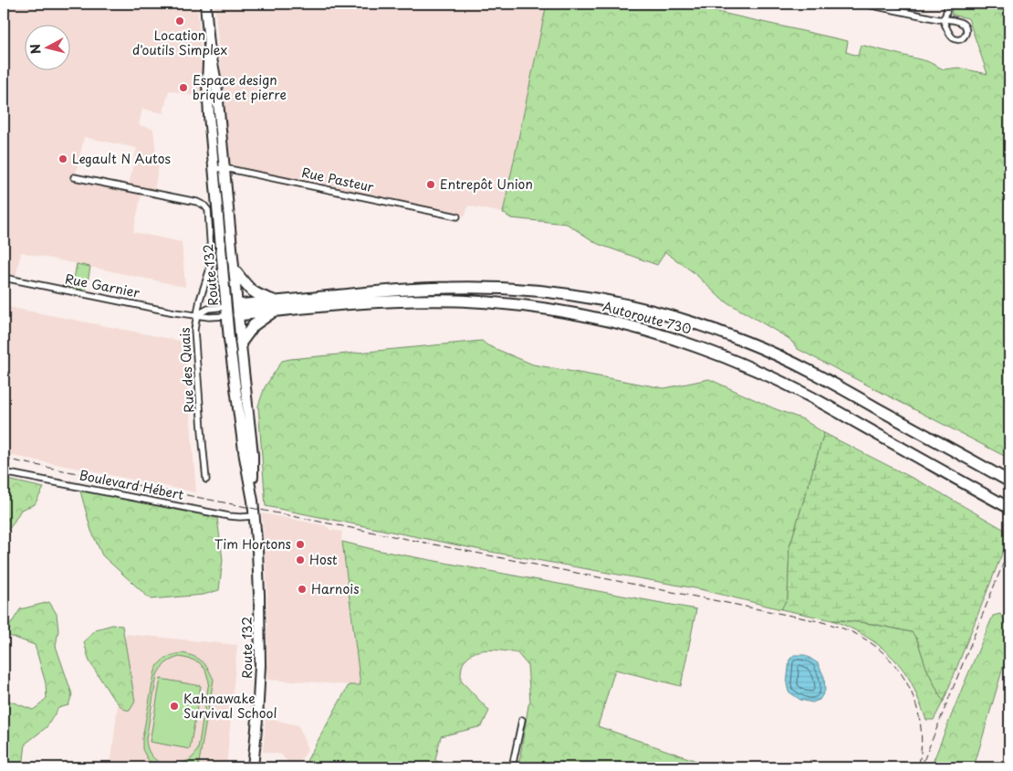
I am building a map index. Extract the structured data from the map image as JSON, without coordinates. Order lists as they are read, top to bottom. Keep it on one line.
{"streets":{"highway":["Route 132","Autoroute 730"],"street":["Rue Pasteur","Rue Garnier","Rue des Quais","Boulevard Hébert"]},"crossings":[["Rue Pasteur","Route 132"],["Route 132","Rue Garnier"],["Route 132","Autoroute 730"],["Route 132","Boulevard Hébert"],["Rue Garnier","Rue des Quais"]],"places":["Location d'outils Simplex","Espace design brique et pierre","Legault N Autos","Entrepôt Union","Tim Hortons","Host","Harnois","Kahnawake Survival School"],"north":"left"}
